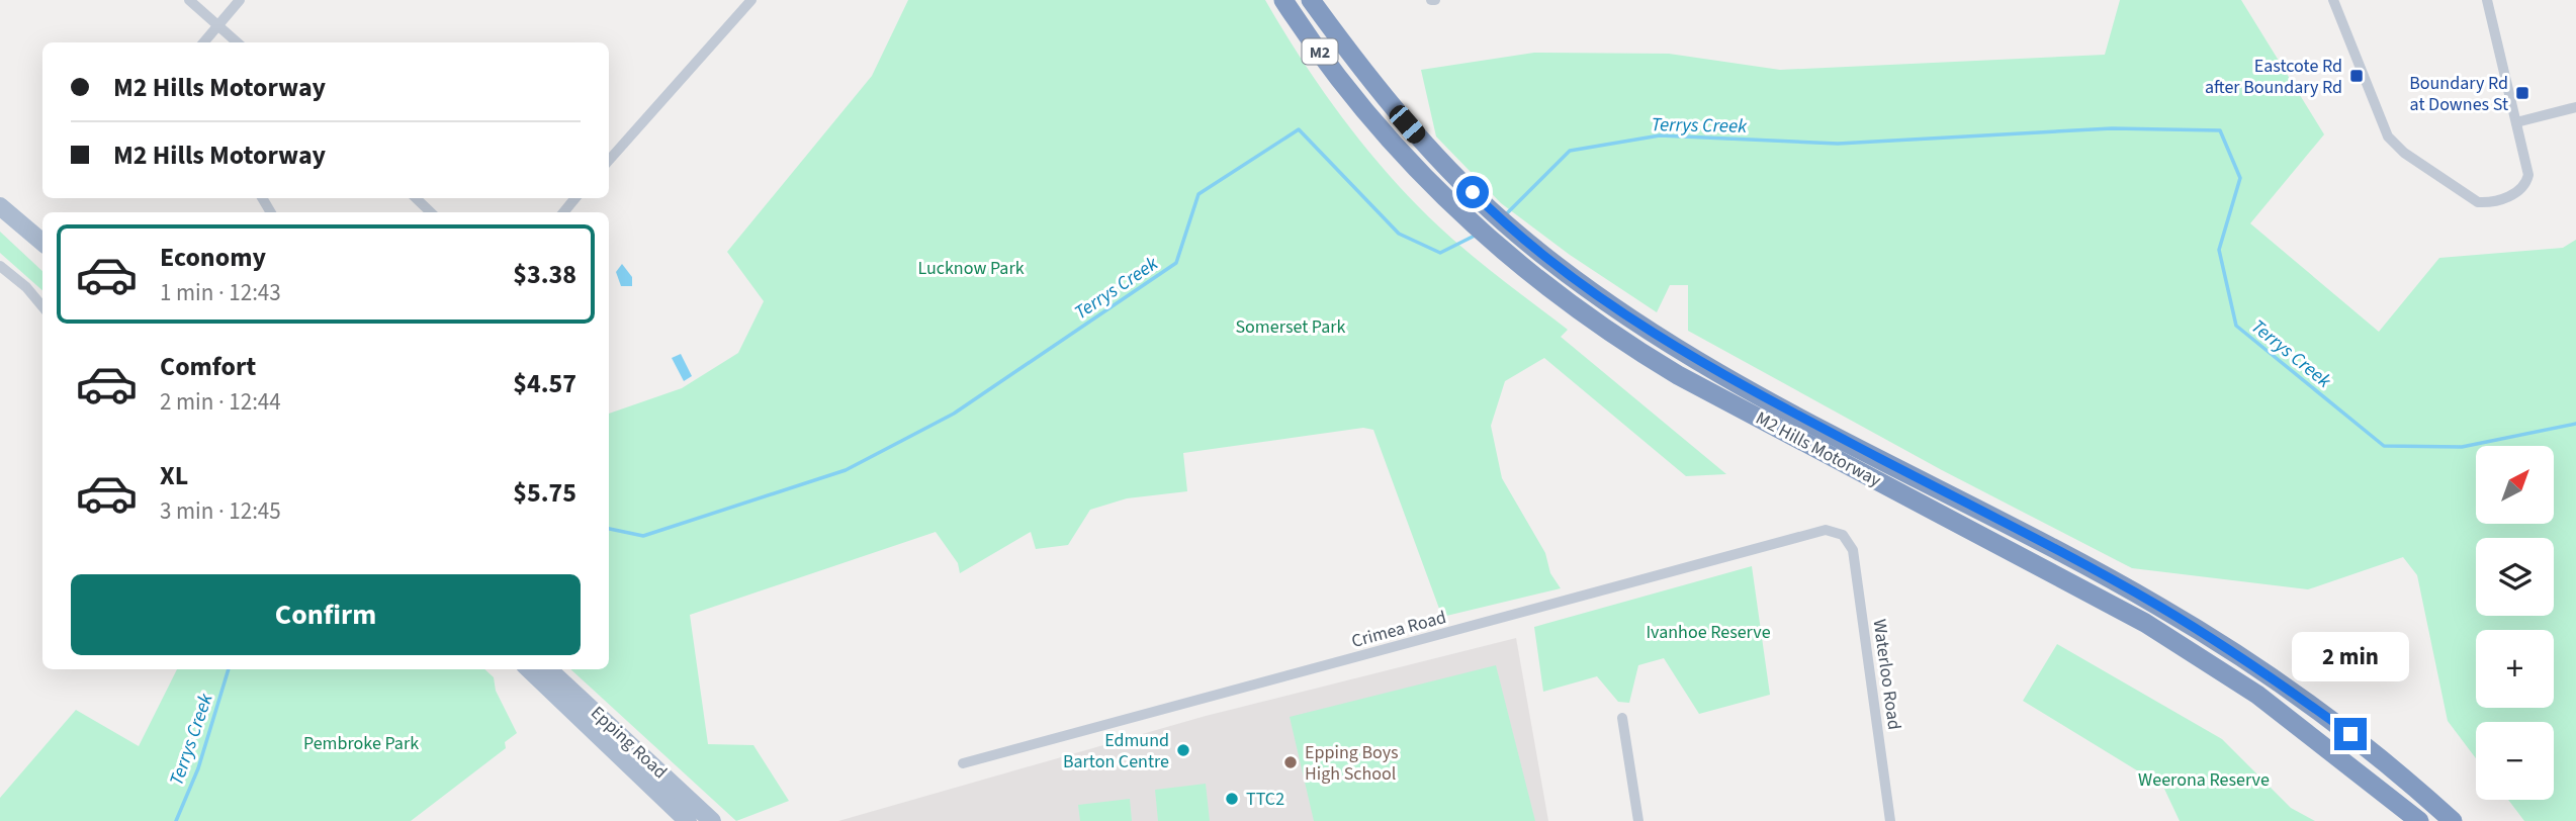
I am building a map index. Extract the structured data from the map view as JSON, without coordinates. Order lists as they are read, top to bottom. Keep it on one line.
{"streets":{"highway":["M2","M2 Hills Motorway"],"main road":["Epping Road"],"street":["Crimea Road","Waterloo Road"]},"crossings":[["Crimea Road","Waterloo Road"]],"water":["Terrys Creek"],"parks":["Lucknow Park","Somerset Park","Ivanhoe Reserve","Pembroke Park","Weerona Reserve"],"places":{"transit":["Eastcote Rd after Boundary Rd","Boundary Rd at Downes St"],"other":["Edmund Barton Centre","Epping Boys High School","TTC2"]},"north":"top right","page":{"banner":["M2 Hills Motorway","M2 Hills Motorway"],"list":[{"name":"Economy","note":"1 min · 12:43","value":"$3.38"},{"name":"Comfort","note":"2 min · 12:44","value":"$4.57"},{"name":"XL","note":"3 min · 12:45","value":"$5.75"}],"map_buttons":["+","−"],"buttons":"Confirm","bubble":"2 min"}}
